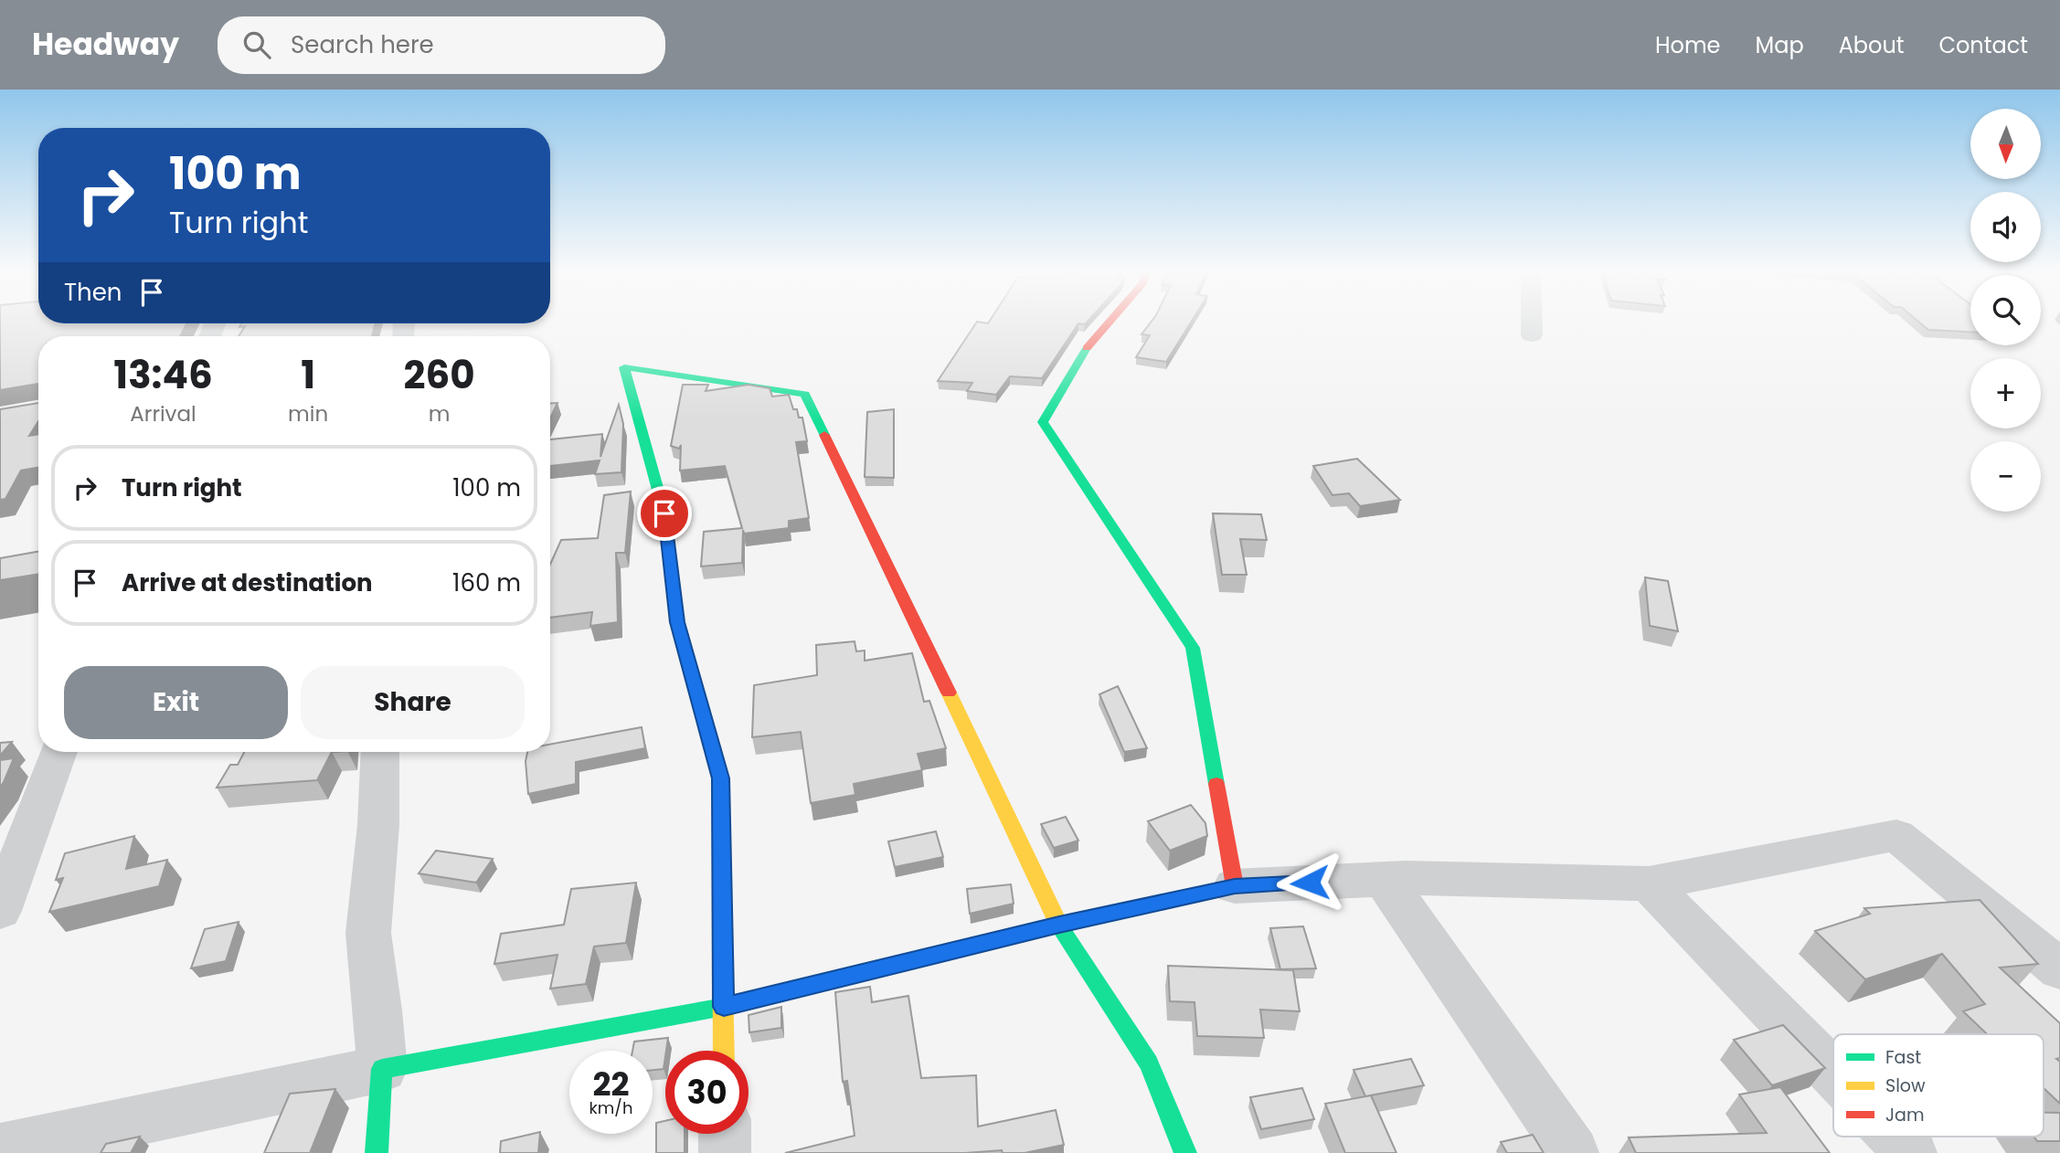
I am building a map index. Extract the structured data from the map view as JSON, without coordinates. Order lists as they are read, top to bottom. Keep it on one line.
{"legend":["Fast","Slow","Jam"],"north":"bottom","page":{"header":"Headway","search":"Search here","nav":["Home","Map","About","Contact"],"map_buttons":["+","−"],"turn":["100 m","Turn right"],"then":"Then","eta":["13:46","Arrival","1","min","260","m"],"list":[{"name":"Turn right","value":"100 m"},{"name":"Arrive at destination","value":"160 m"}],"buttons":["Exit","Share"],"speed":"22 km/h","limit":"30"}}
